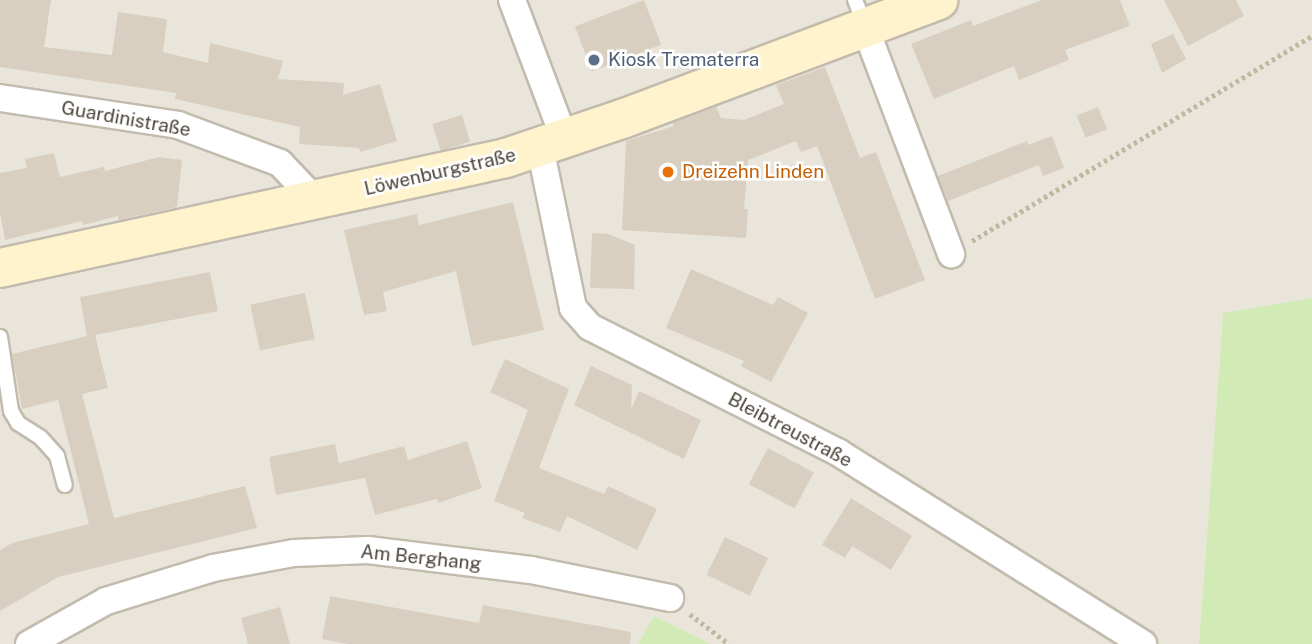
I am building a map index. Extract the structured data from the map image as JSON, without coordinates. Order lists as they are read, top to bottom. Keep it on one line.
{"streets":{"street":["Guardinistraße","Löwenburgstraße","Bleibtreustraße","Am Berghang"]},"crossings":[["Guardinistraße","Löwenburgstraße"],["Löwenburgstraße","Bleibtreustraße"]],"places":["Kiosk Trematerra","Dreizehn Linden"]}
